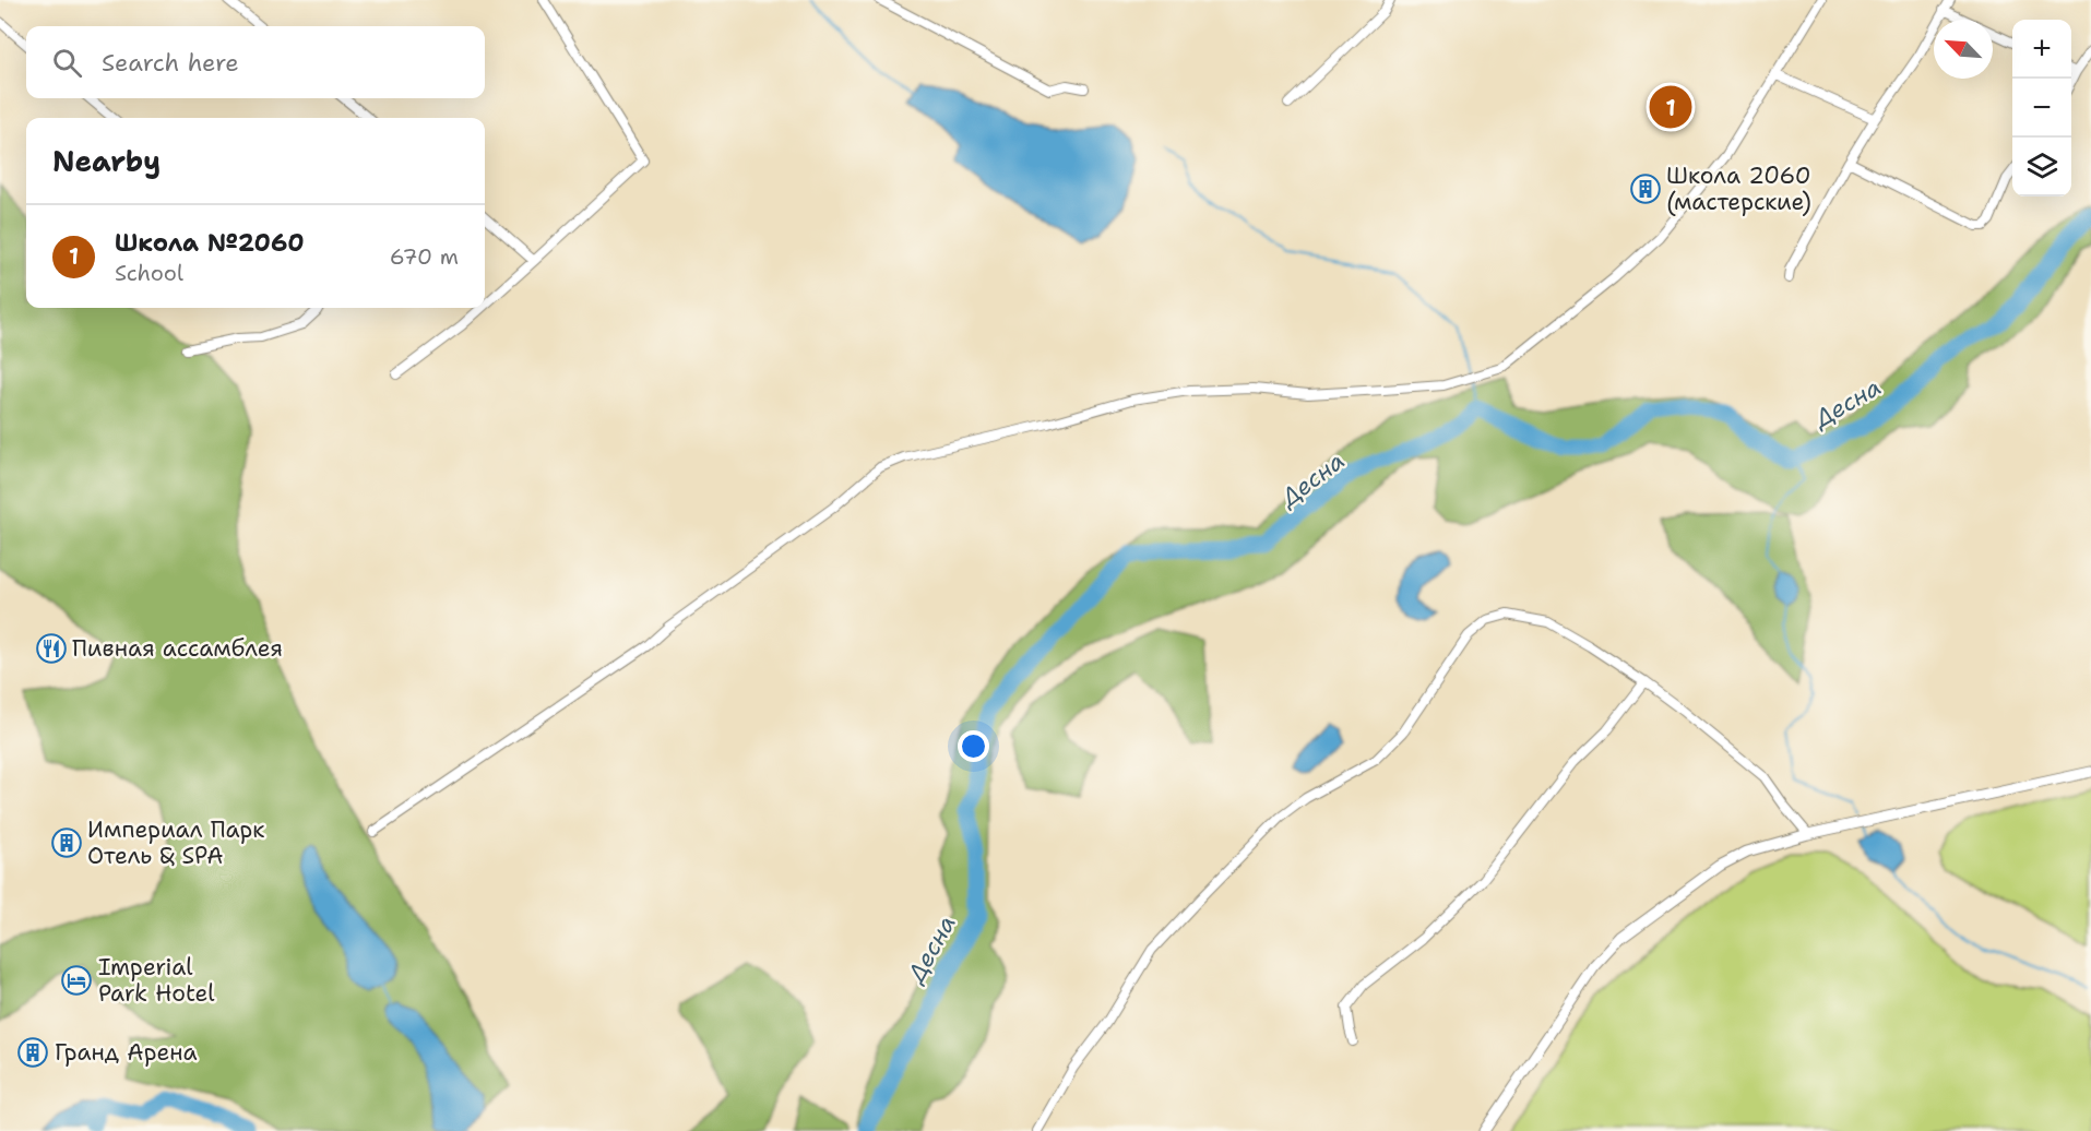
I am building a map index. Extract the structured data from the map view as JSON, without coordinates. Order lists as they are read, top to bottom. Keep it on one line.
{"water":["Десна"],"places":{"building":["Школа 2060 (мастерские)","Империал Парк Отель & SPA","Гранд Арена"],"restaurant":["Пивная ассамблея"],"hotel":["Imperial Park Hotel"]},"north":"top left","page":{"map_buttons":["+","−"],"search":"Search here","pins":"1","heading":"Nearby","list":[{"mark":"1","name":"Школа №2060","note":"School","value":"670 m"}]}}
